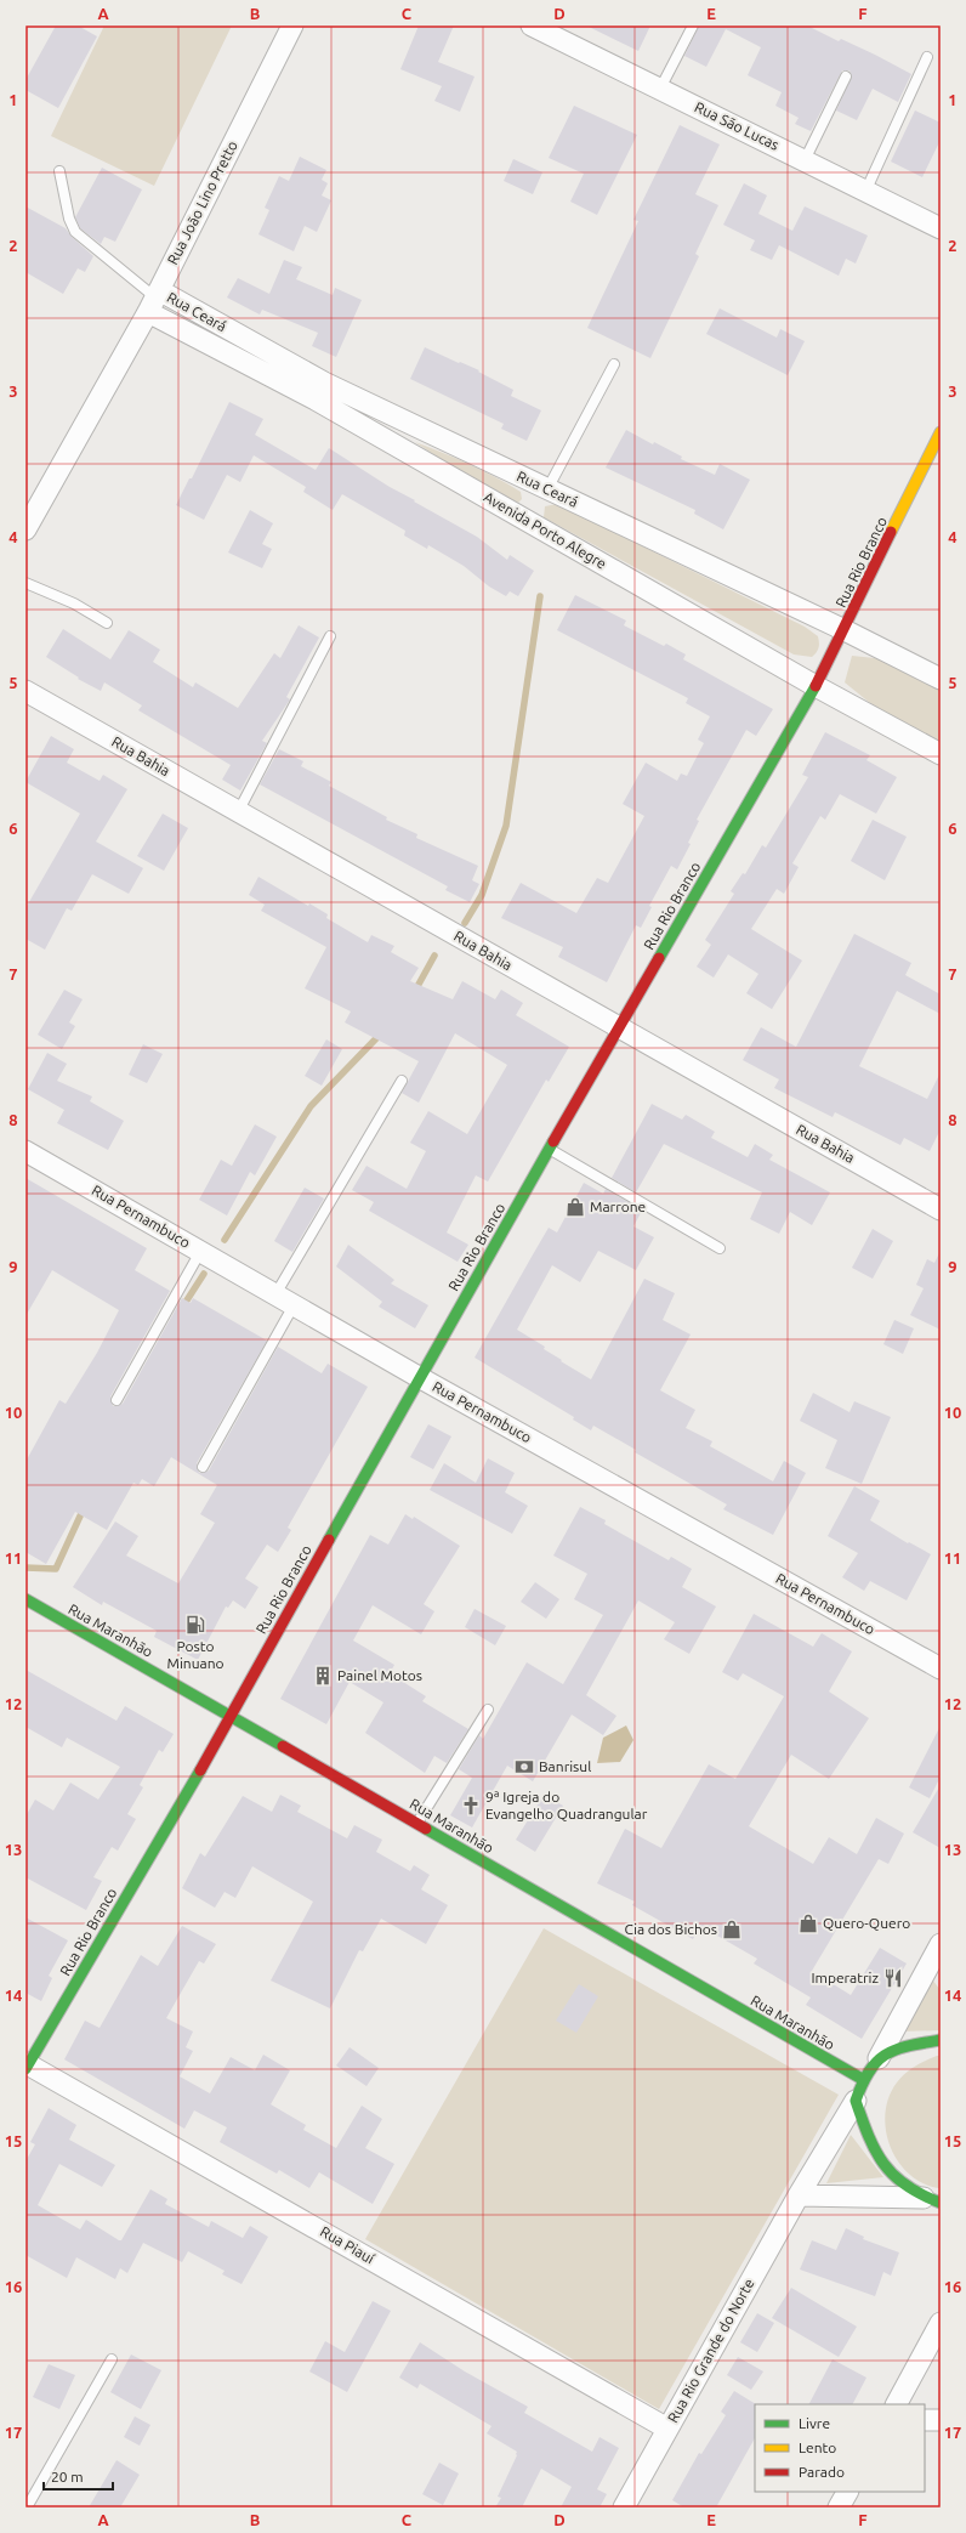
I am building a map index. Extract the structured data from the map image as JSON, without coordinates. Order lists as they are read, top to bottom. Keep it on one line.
{"streets":{"street":["Rua São Lucas","Rua João Lino Pretto","Rua Ceará","Avenida Porto Alegre","Rua Rio Branco","Rua Bahia","Rua Pernambuco","Rua Maranhão","Rua Piauí","Rua Rio Grande do Norte"]},"crossings":[["Rua João Lino Pretto","Rua Ceará"],["Rua Ceará","Avenida Porto Alegre"],["Rua Ceará","Rua Rio Branco"],["Avenida Porto Alegre","Rua Rio Branco"],["Rua Rio Branco","Rua Bahia"],["Rua Rio Branco","Rua Pernambuco"],["Rua Rio Branco","Rua Maranhão"],["Rua Rio Branco","Rua Piauí"],["Rua Piauí","Rua Rio Grande do Norte"]],"places":{"shop":["Marrone","Quero-Quero","Cia dos Bichos"],"fuel station":["Posto Minuano"],"building":["Painel Motos"],"bank":["Banrisul"],"church":["9ª Igreja do Evangelho Quadrangular"],"restaurant":["Imperatriz"]},"legend":["Livre","Lento","Parado"],"scale_bar":"20 m","grid":{"columns":["A","B","C","D","E","F"],"rows":["1","2","3","4","5","6","7","8","9","10","11","12","13","14","15","16","17"]}}
